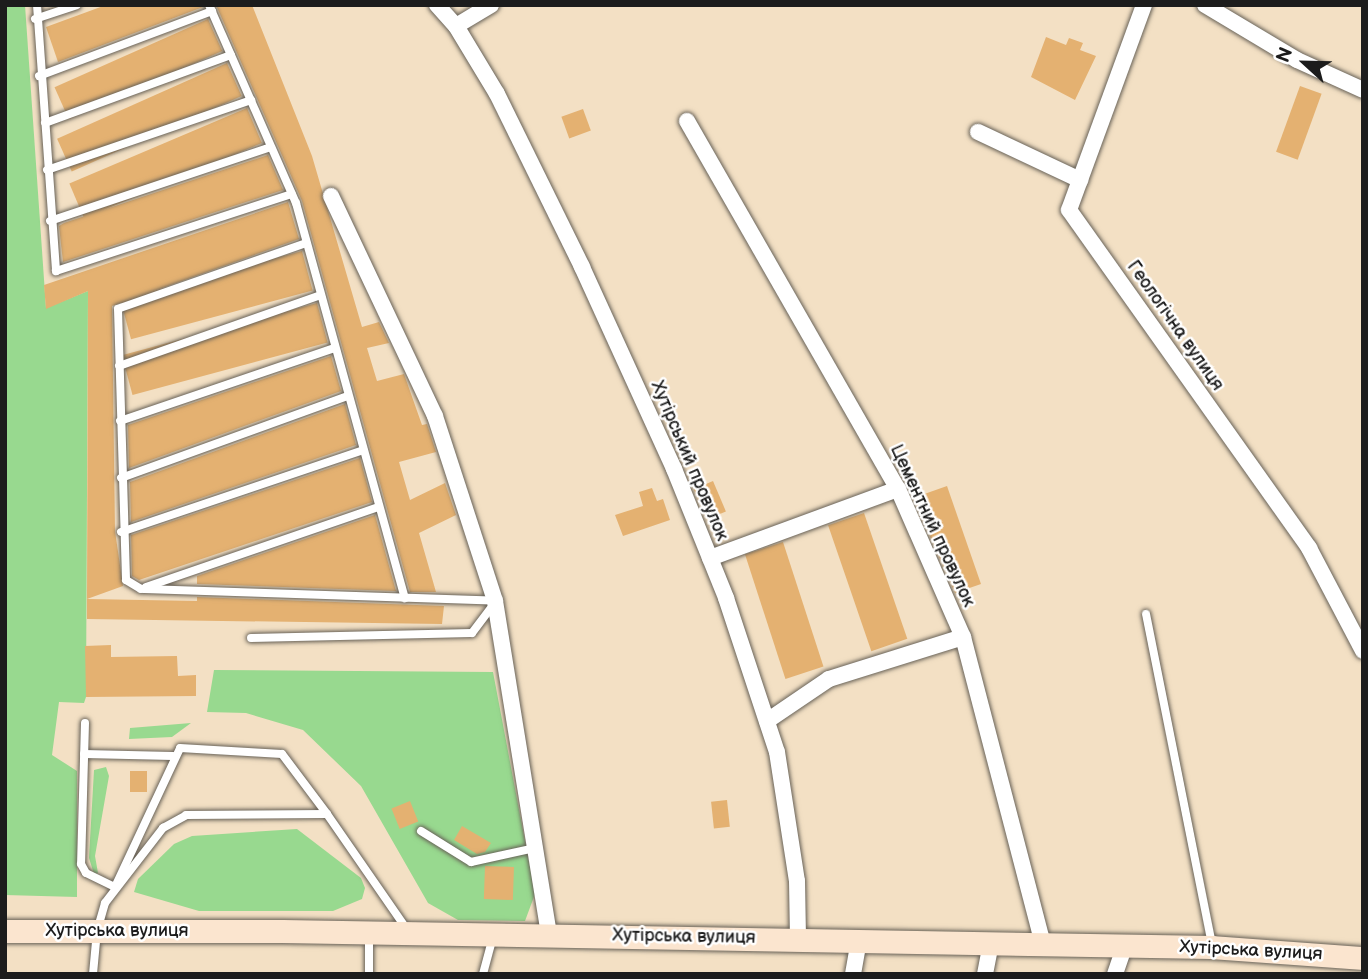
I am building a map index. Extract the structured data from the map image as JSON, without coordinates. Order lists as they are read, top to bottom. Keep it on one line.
{"streets":{"main road":["Хутірська вулиця"],"street":["Геологічна вулиця","Хутірський провулок","Цементний провулок"]},"crossings":[["Хутірський провулок","Хутірська вулиця"],["Цементний провулок","Хутірська вулиця"]],"north":"left"}
